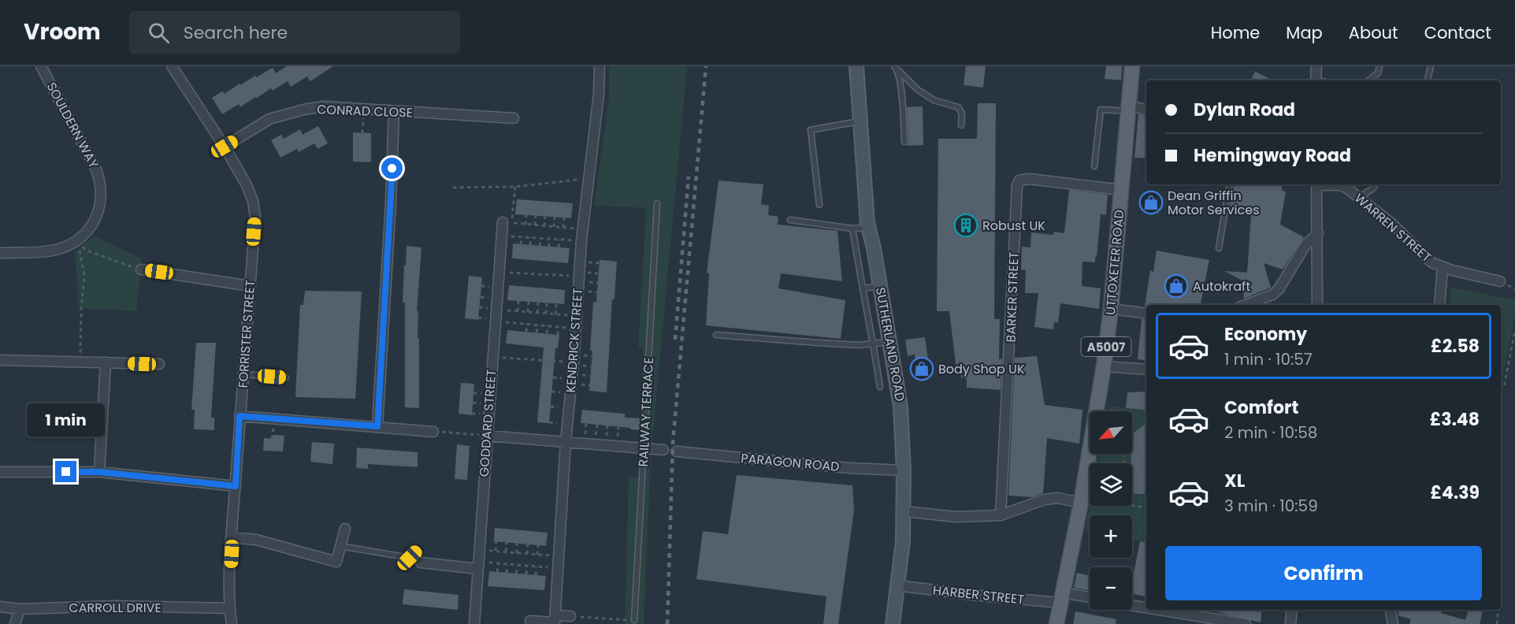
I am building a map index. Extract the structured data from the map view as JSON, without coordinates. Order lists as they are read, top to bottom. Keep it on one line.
{"streets":{"main road":["UTTOXETER ROAD","A5007"],"street":["CONRAD CLOSE","SOULDERN WAY","WARREN STREET","BARKER STREET","FORRISTER STREET","KENDRICK STREET","SUTHERLAND ROAD","GODDARD STREET","PARAGON ROAD","HARBER STREET","CARROLL DRIVE"],"lane":["RAILWAY TERRACE"]},"crossings":[["CONRAD CLOSE","FORRISTER STREET"],["UTTOXETER ROAD","BARKER STREET"],["UTTOXETER ROAD","HARBER STREET"],["FORRISTER STREET","CARROLL DRIVE"],["SUTHERLAND ROAD","PARAGON ROAD"],["SUTHERLAND ROAD","HARBER STREET"]],"places":{"shop":["Dean Griffin Motor Services","Autokraft","Body Shop UK"],"building":["Robust UK"]},"north":"bottom left","page":{"header":"Vroom","search":"Search here","nav":["Home","Map","About","Contact"],"banner":["Dylan Road","Hemingway Road"],"list":[{"name":"Economy","note":"1 min · 10:57","value":"£2.58"},{"name":"Comfort","note":"2 min · 10:58","value":"£3.48"},{"name":"XL","note":"3 min · 10:59","value":"£4.39"}],"bubble":"1 min","map_buttons":["+","−"],"buttons":"Confirm"}}
